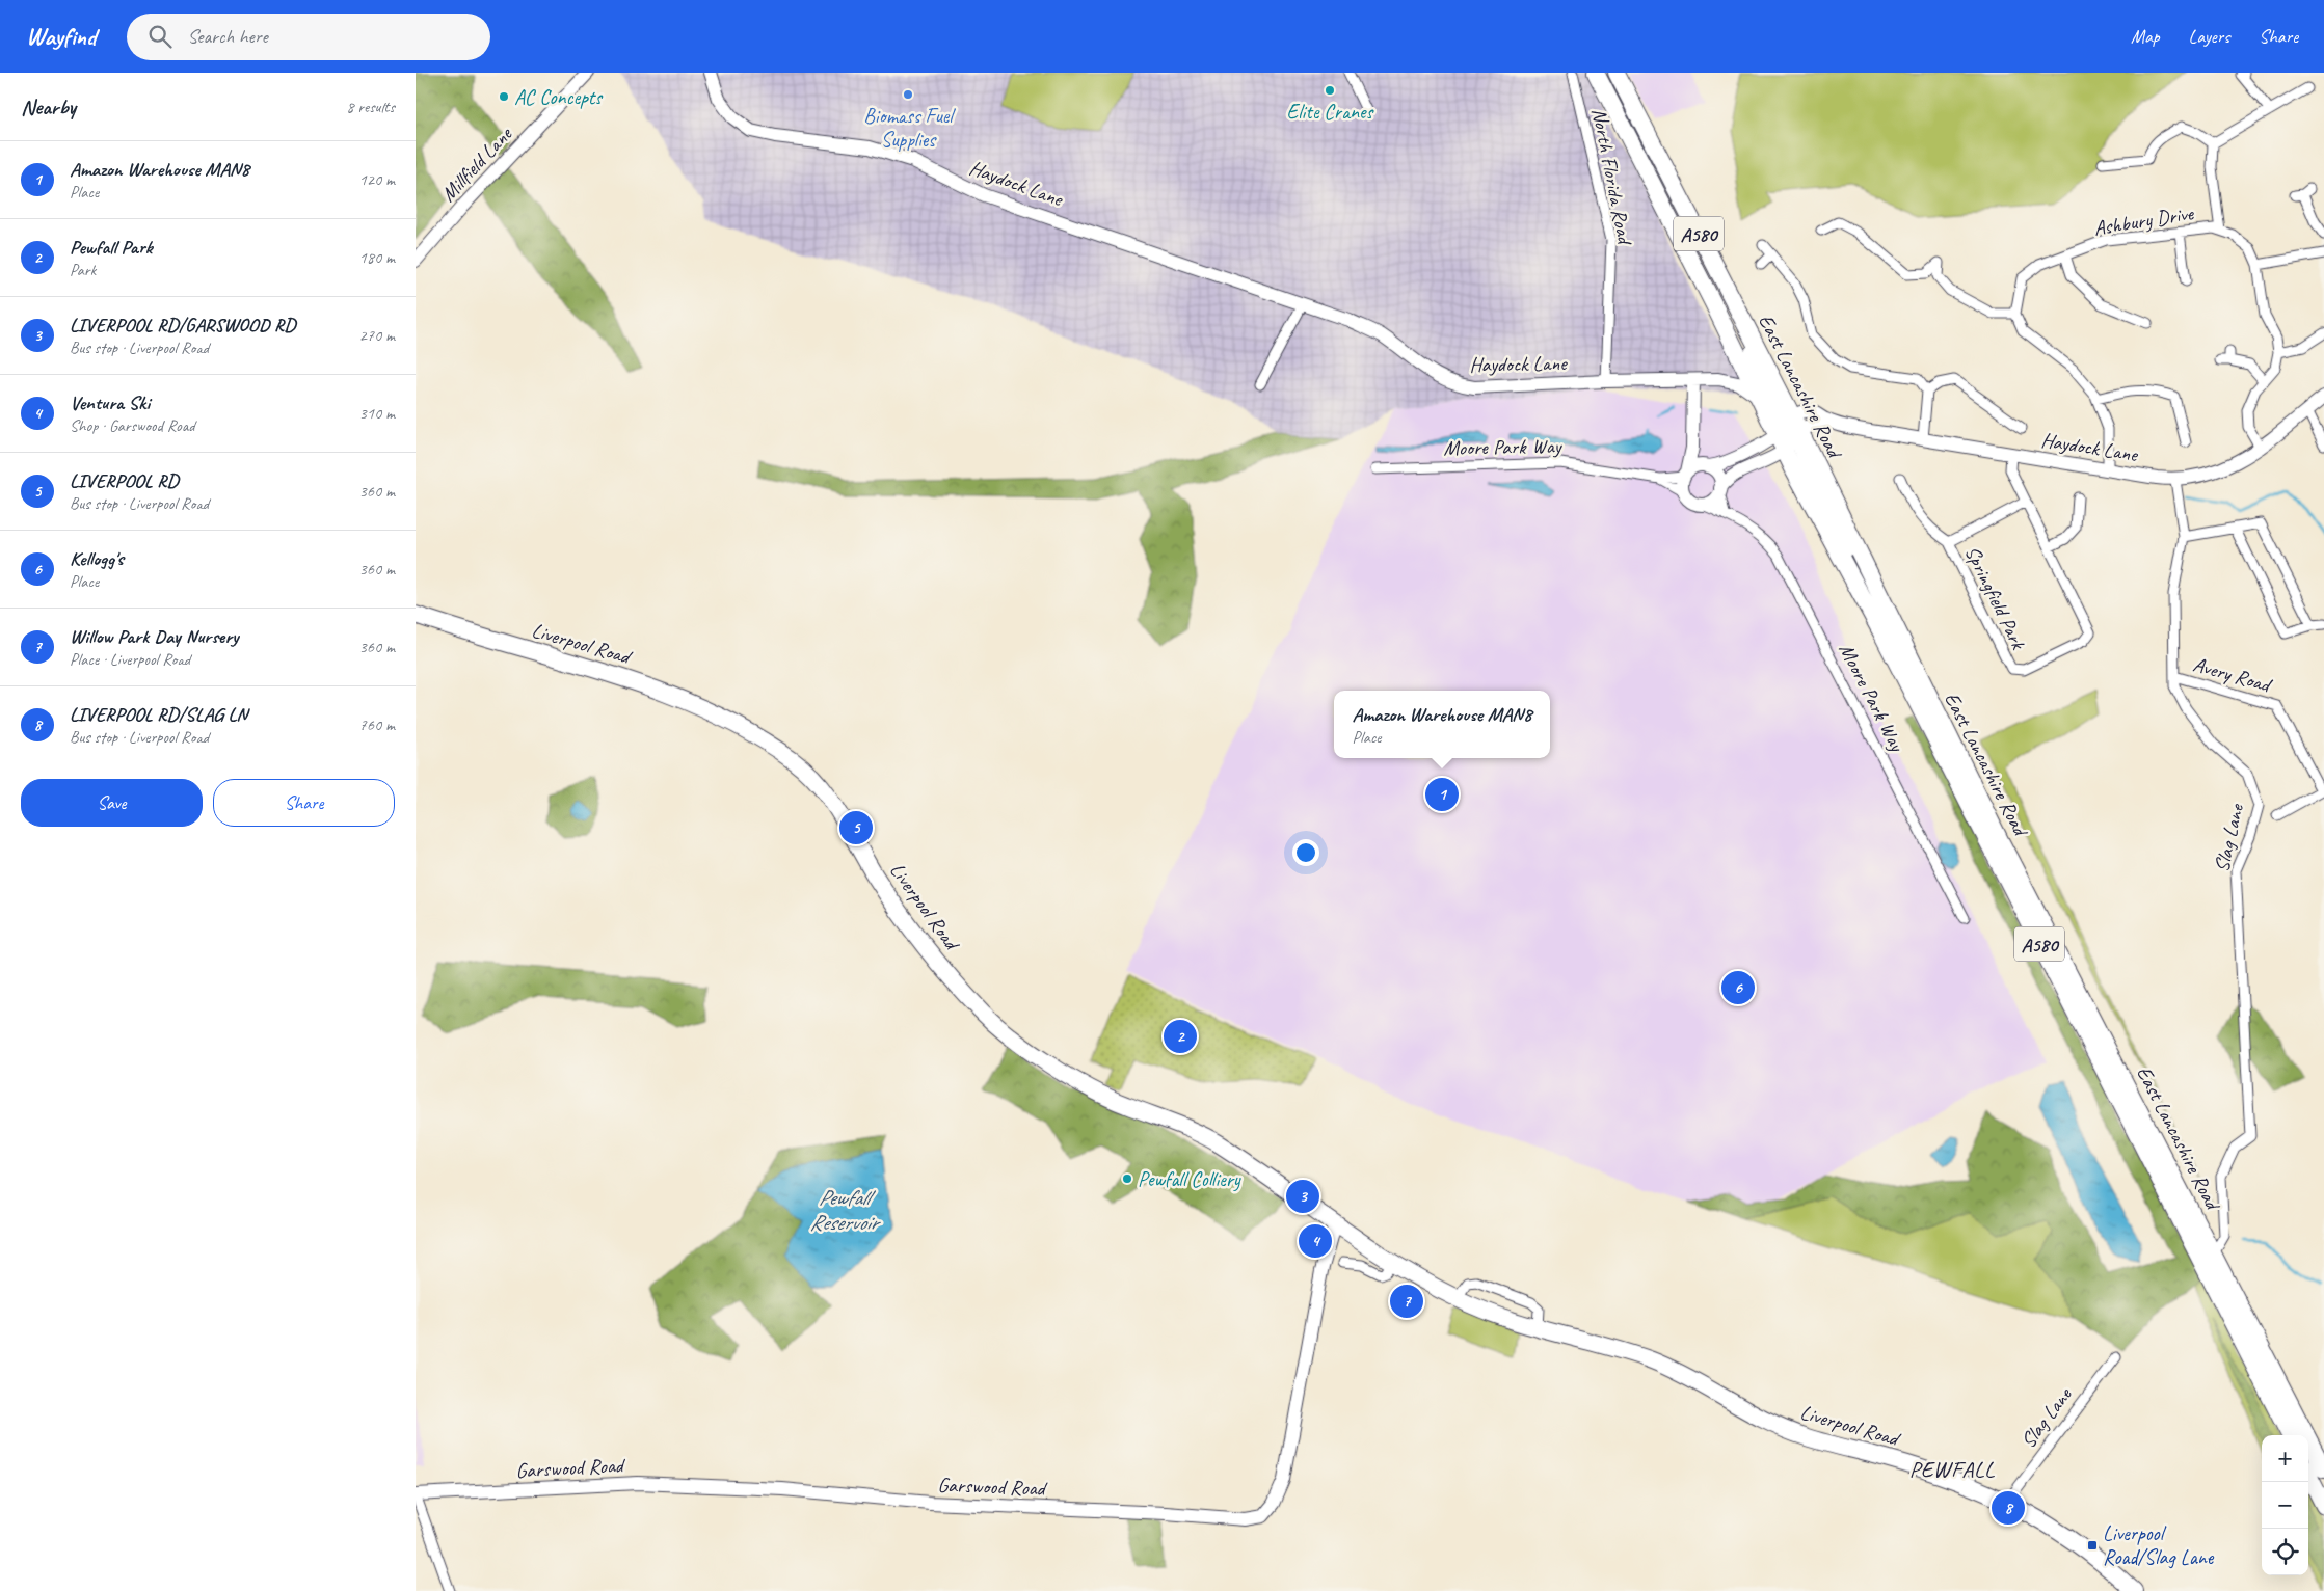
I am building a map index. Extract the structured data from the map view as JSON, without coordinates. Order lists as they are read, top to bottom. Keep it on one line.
{"streets":{"highway":["A580","East Lancashire Road","Liverpool Road"],"street":["Millfield Lane","North Florida Road","Haydock Lane","Ashbury Drive","Moore Park Way","Springfield Park","Avery Road","Slag Lane","Garswood Road"]},"crossings":[["North Florida Road","Haydock Lane"],["Haydock Lane","East Lancashire Road"],["Haydock Lane","Springfield Park"],["Haydock Lane","Slag Lane"],["East Lancashire Road","Slag Lane"],["Liverpool Road","Slag Lane"],["Liverpool Road","Garswood Road"],["Avery Road","Slag Lane"]],"districts":["PEWFALL"],"water":["Pewfall Reservoir"],"places":{"other":["Elite Cranes","Biomass Fuel Supplies","AC Concepts","Pewfall Colliery"],"transit":["Liverpool Road/Slag Lane"]},"page":{"header":"Wayfind","search":"Search here","nav":["Map","Layers","Share"],"heading":["Nearby","8 results"],"list":[{"mark":"1","name":"Amazon Warehouse MAN8","note":"Place","value":"120 m"},{"mark":"2","name":"Pewfall Park","note":"Park","value":"180 m"},{"mark":"3","name":"LIVERPOOL RD/GARSWOOD RD","note":"Bus stop · Liverpool Road","value":"270 m"},{"mark":"4","name":"Ventura Ski","note":"Shop · Garswood Road","value":"310 m"},{"mark":"5","name":"LIVERPOOL RD","note":"Bus stop · Liverpool Road","value":"360 m"},{"mark":"6","name":"Kellogg's","note":"Place","value":"360 m"},{"mark":"7","name":"Willow Park Day Nursery","note":"Place · Liverpool Road","value":"360 m"},{"mark":"8","name":"LIVERPOOL RD/SLAG LN","note":"Bus stop · Liverpool Road","value":"760 m"}],"popup":["Amazon Warehouse MAN8","Place"],"buttons":["Save","Share"],"pins":["1","5","6","2","3","4","7","8"],"map_buttons":["+","−"]}}
